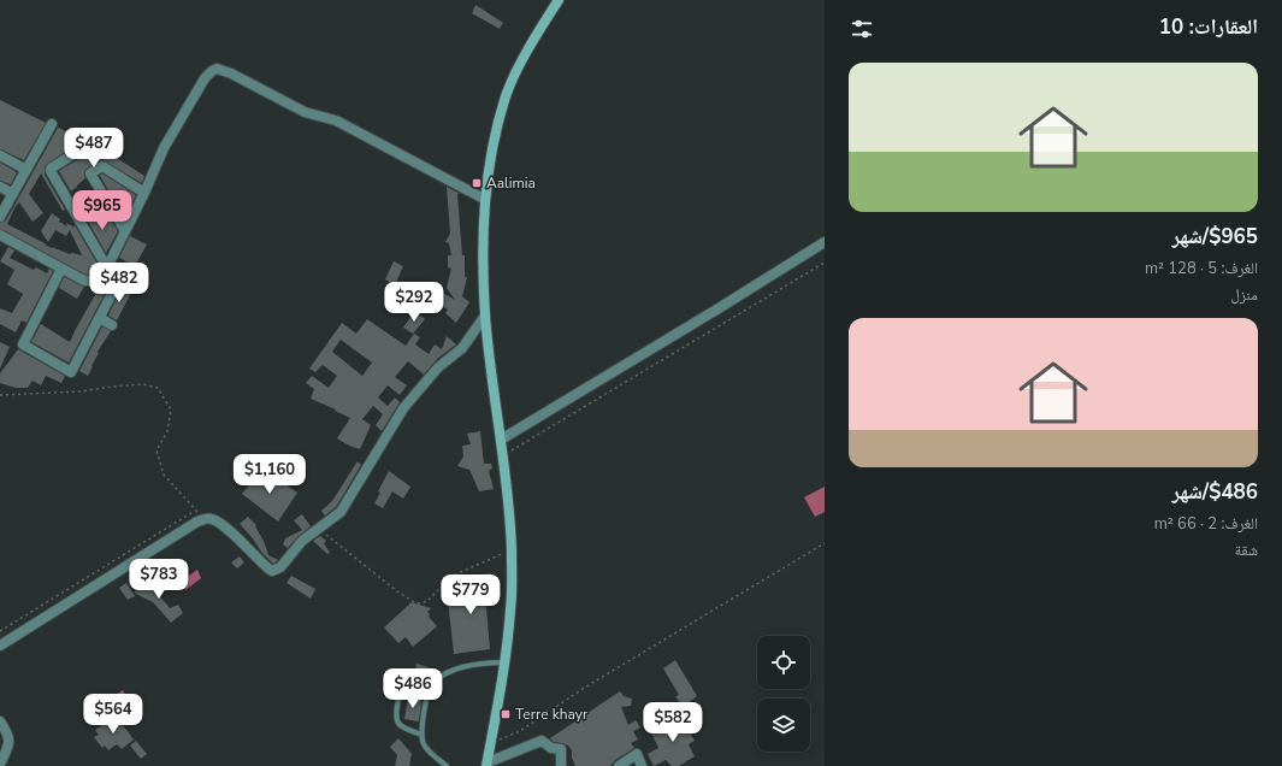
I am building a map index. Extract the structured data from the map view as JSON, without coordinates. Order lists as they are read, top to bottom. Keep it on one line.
{"places":{"transit":["Aalimia","Terre khayr"]},"page":{"heading":"العقارات: 10","list":[{"name":"$965/شهر","note":"الغرف: 5 · 128 m² · منزل"},{"name":"$486/شهر","note":"الغرف: 2 · 66 m² · شقة"}],"price":["$487","$965","$482","$292","$1,160","$783","$779","$486","$564","$582"]}}
